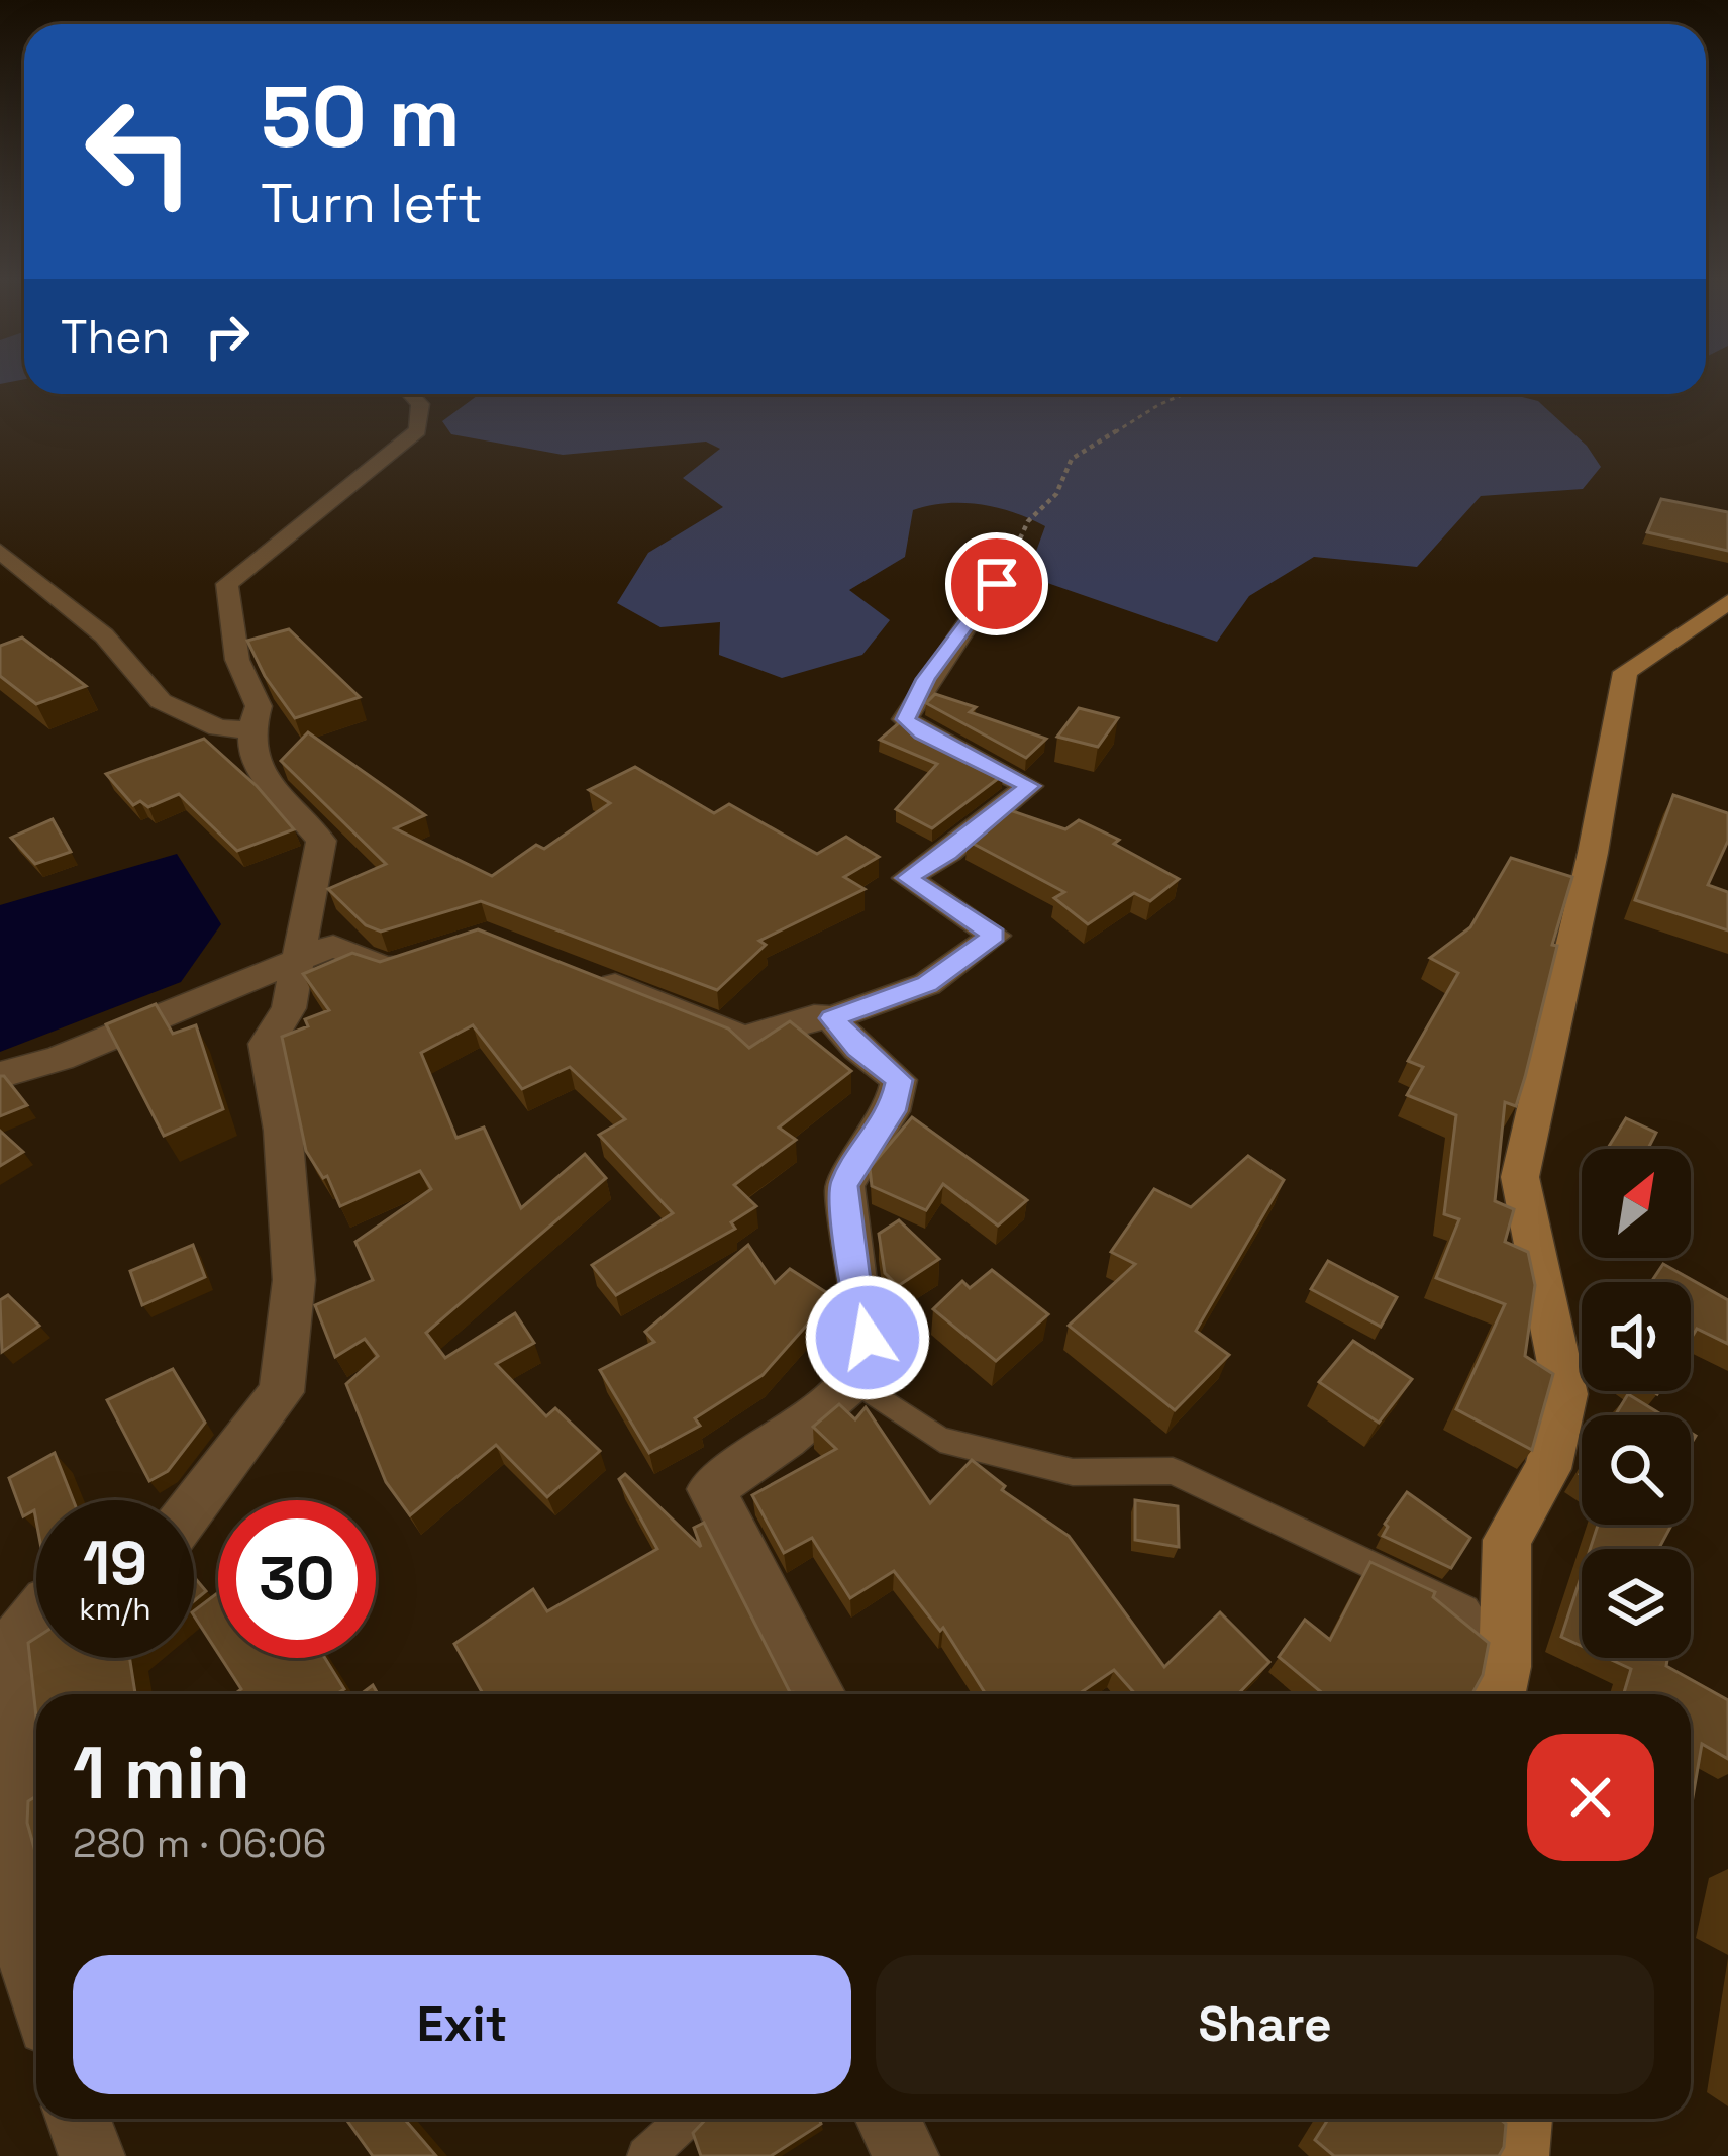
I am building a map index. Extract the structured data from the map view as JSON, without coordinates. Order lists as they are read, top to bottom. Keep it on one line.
{"north":"top right","page":{"turn":["50 m","Turn left"],"then":"Then","speed":"19 km/h","limit":"30","heading":["1 min","280 m · 06:06"],"buttons":["Exit","Share"]}}
